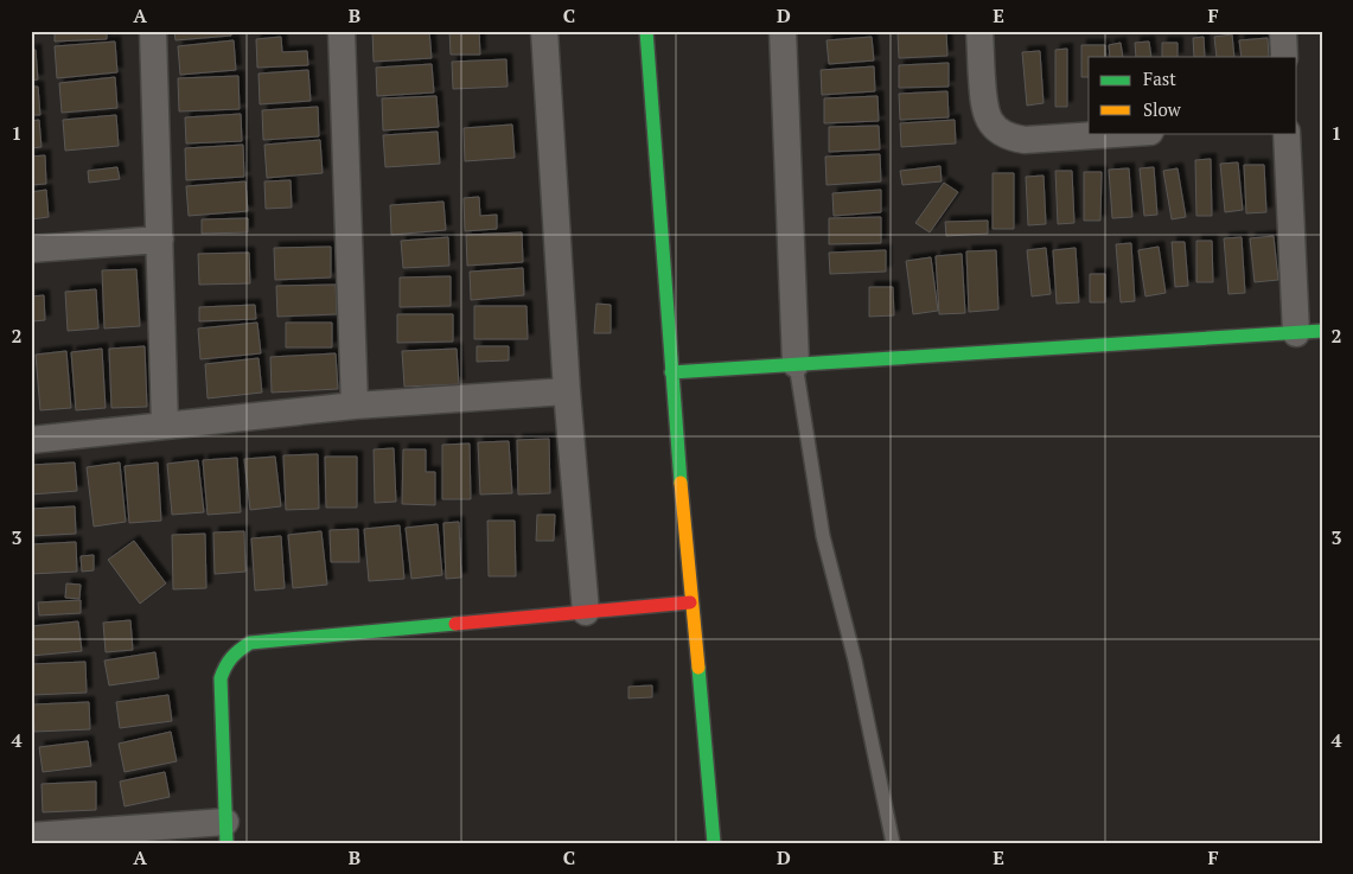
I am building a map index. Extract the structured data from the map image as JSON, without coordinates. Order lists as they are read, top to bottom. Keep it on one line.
{"legend":["Fast","Slow"],"grid":{"columns":["A","B","C","D","E","F"],"rows":["1","2","3","4"]}}
